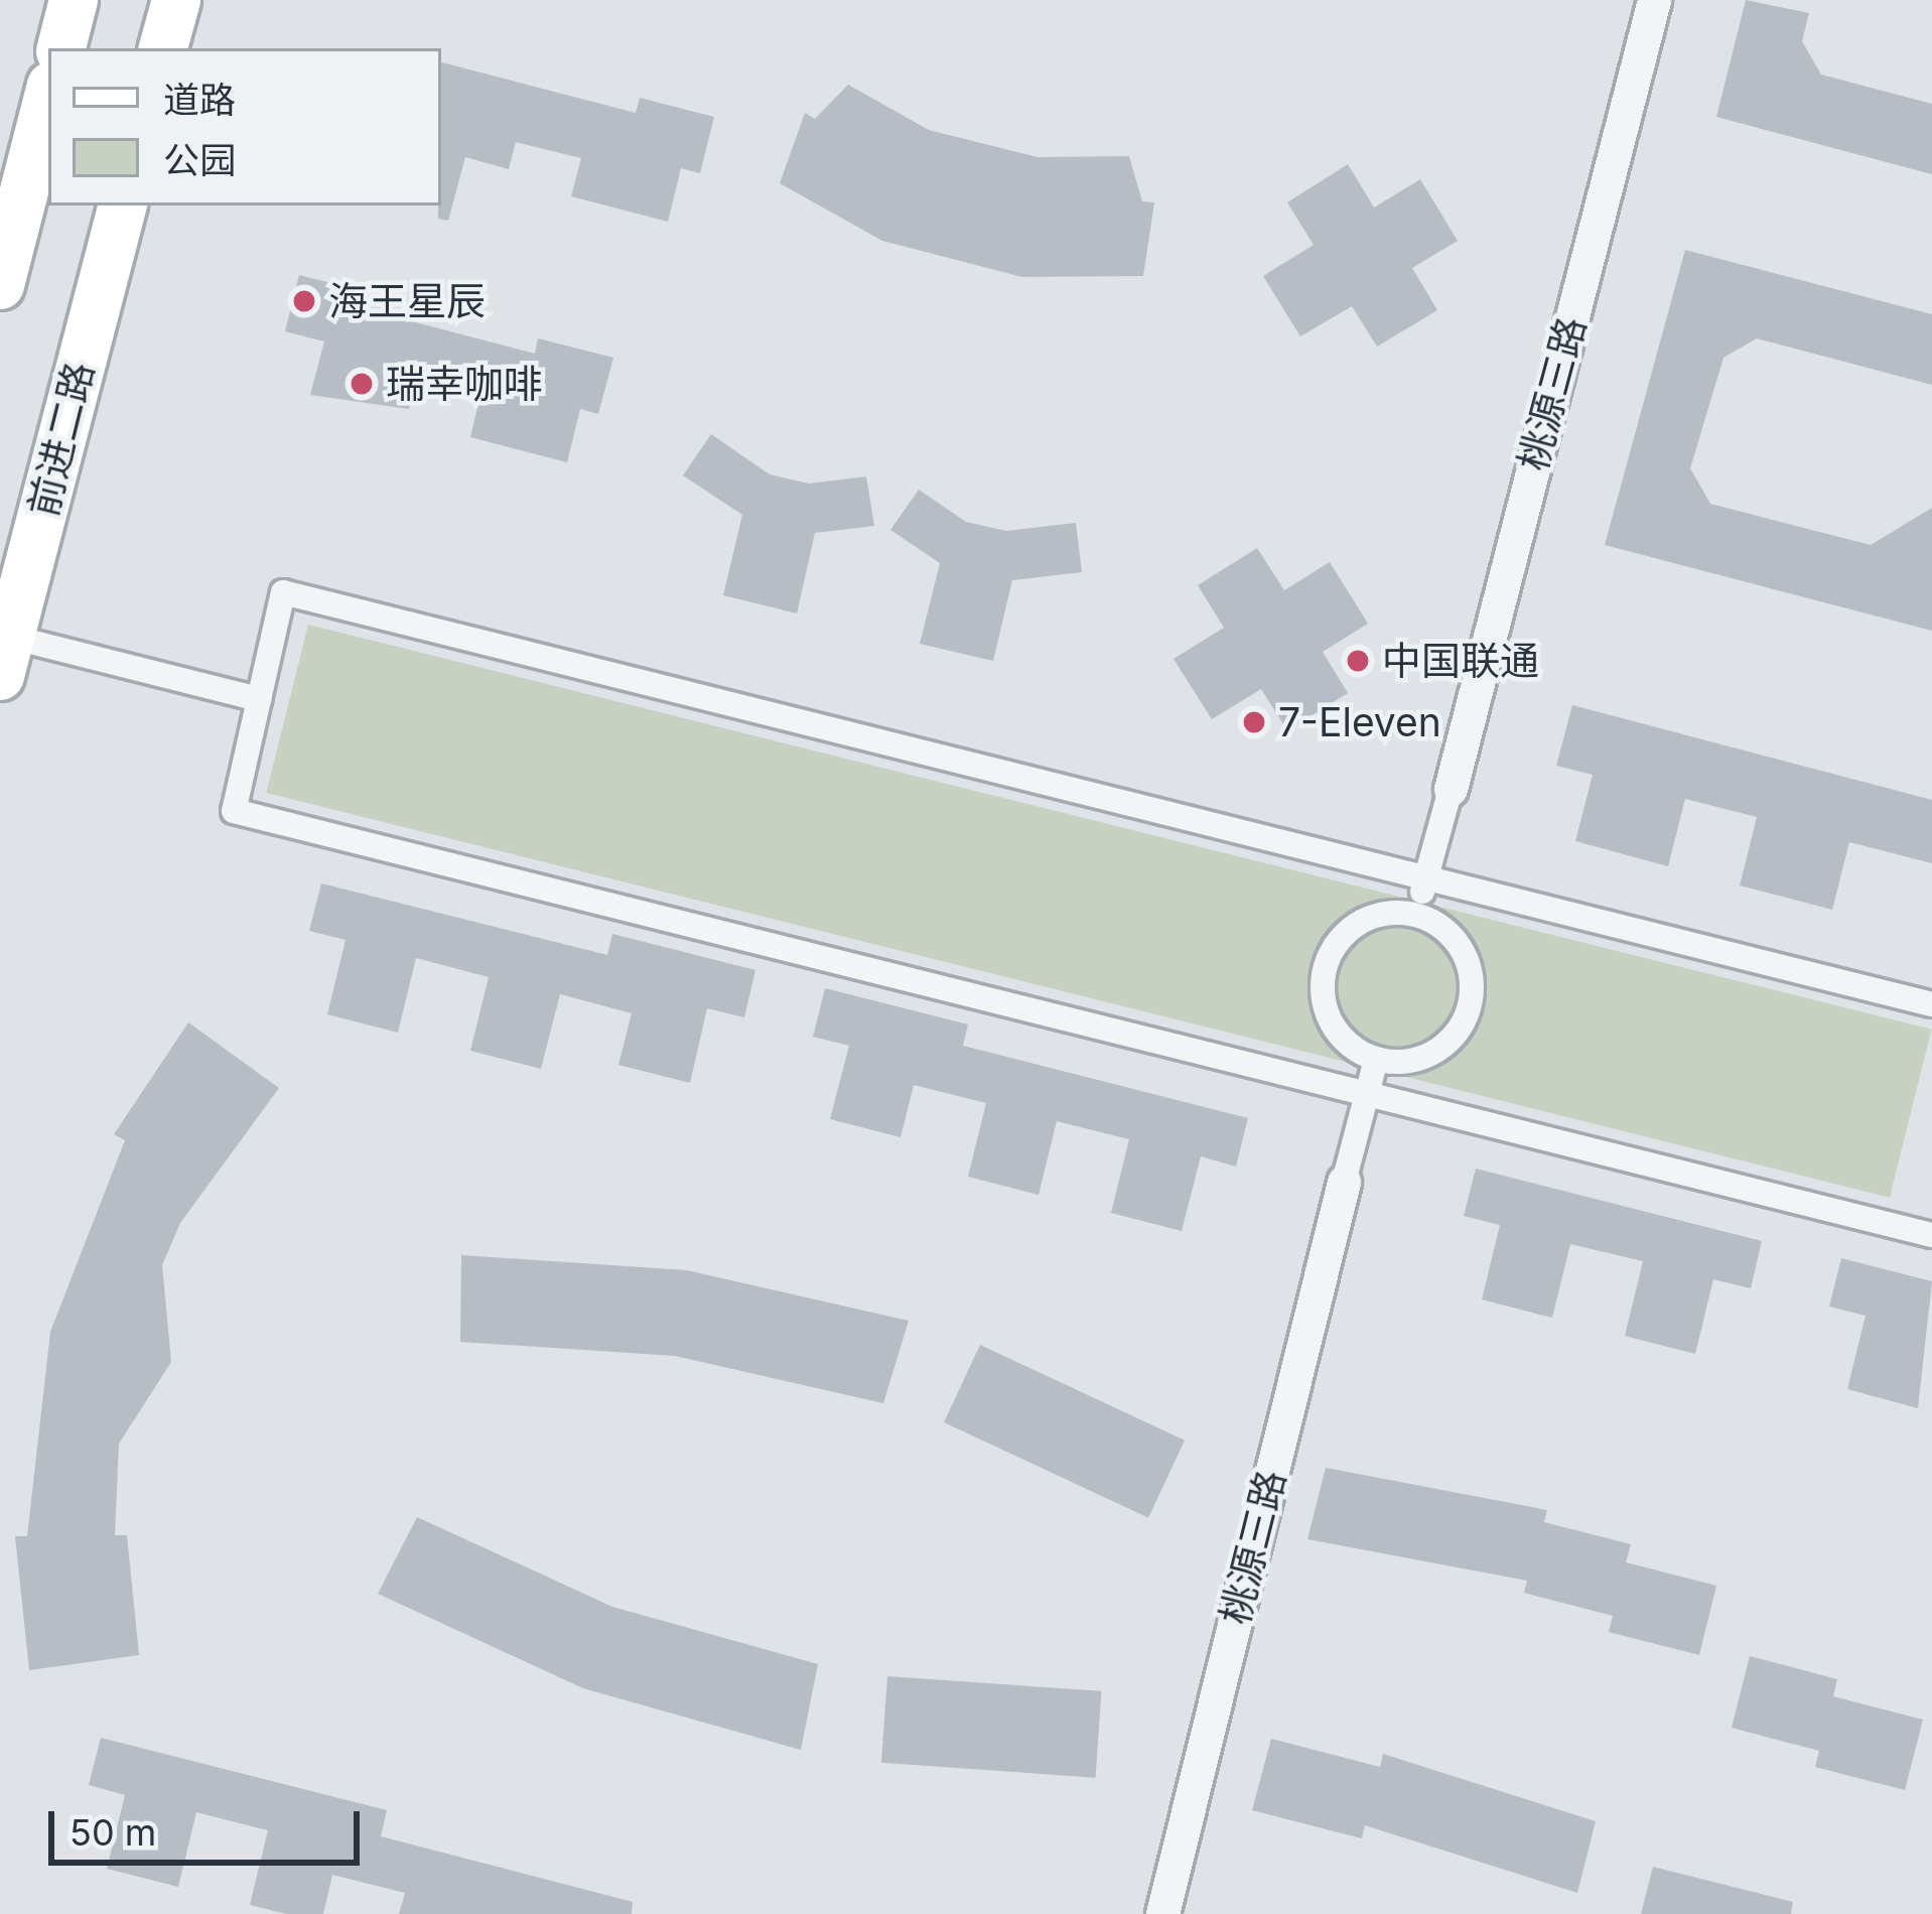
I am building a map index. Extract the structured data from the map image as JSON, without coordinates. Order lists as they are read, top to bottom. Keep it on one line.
{"streets":{"main road":["前进二路"],"street":["桃源三路"]},"places":["海王星辰","瑞幸咖啡","中国联通","7-Eleven"],"legend":["道路","公园"],"scale_bar":"50 m"}
